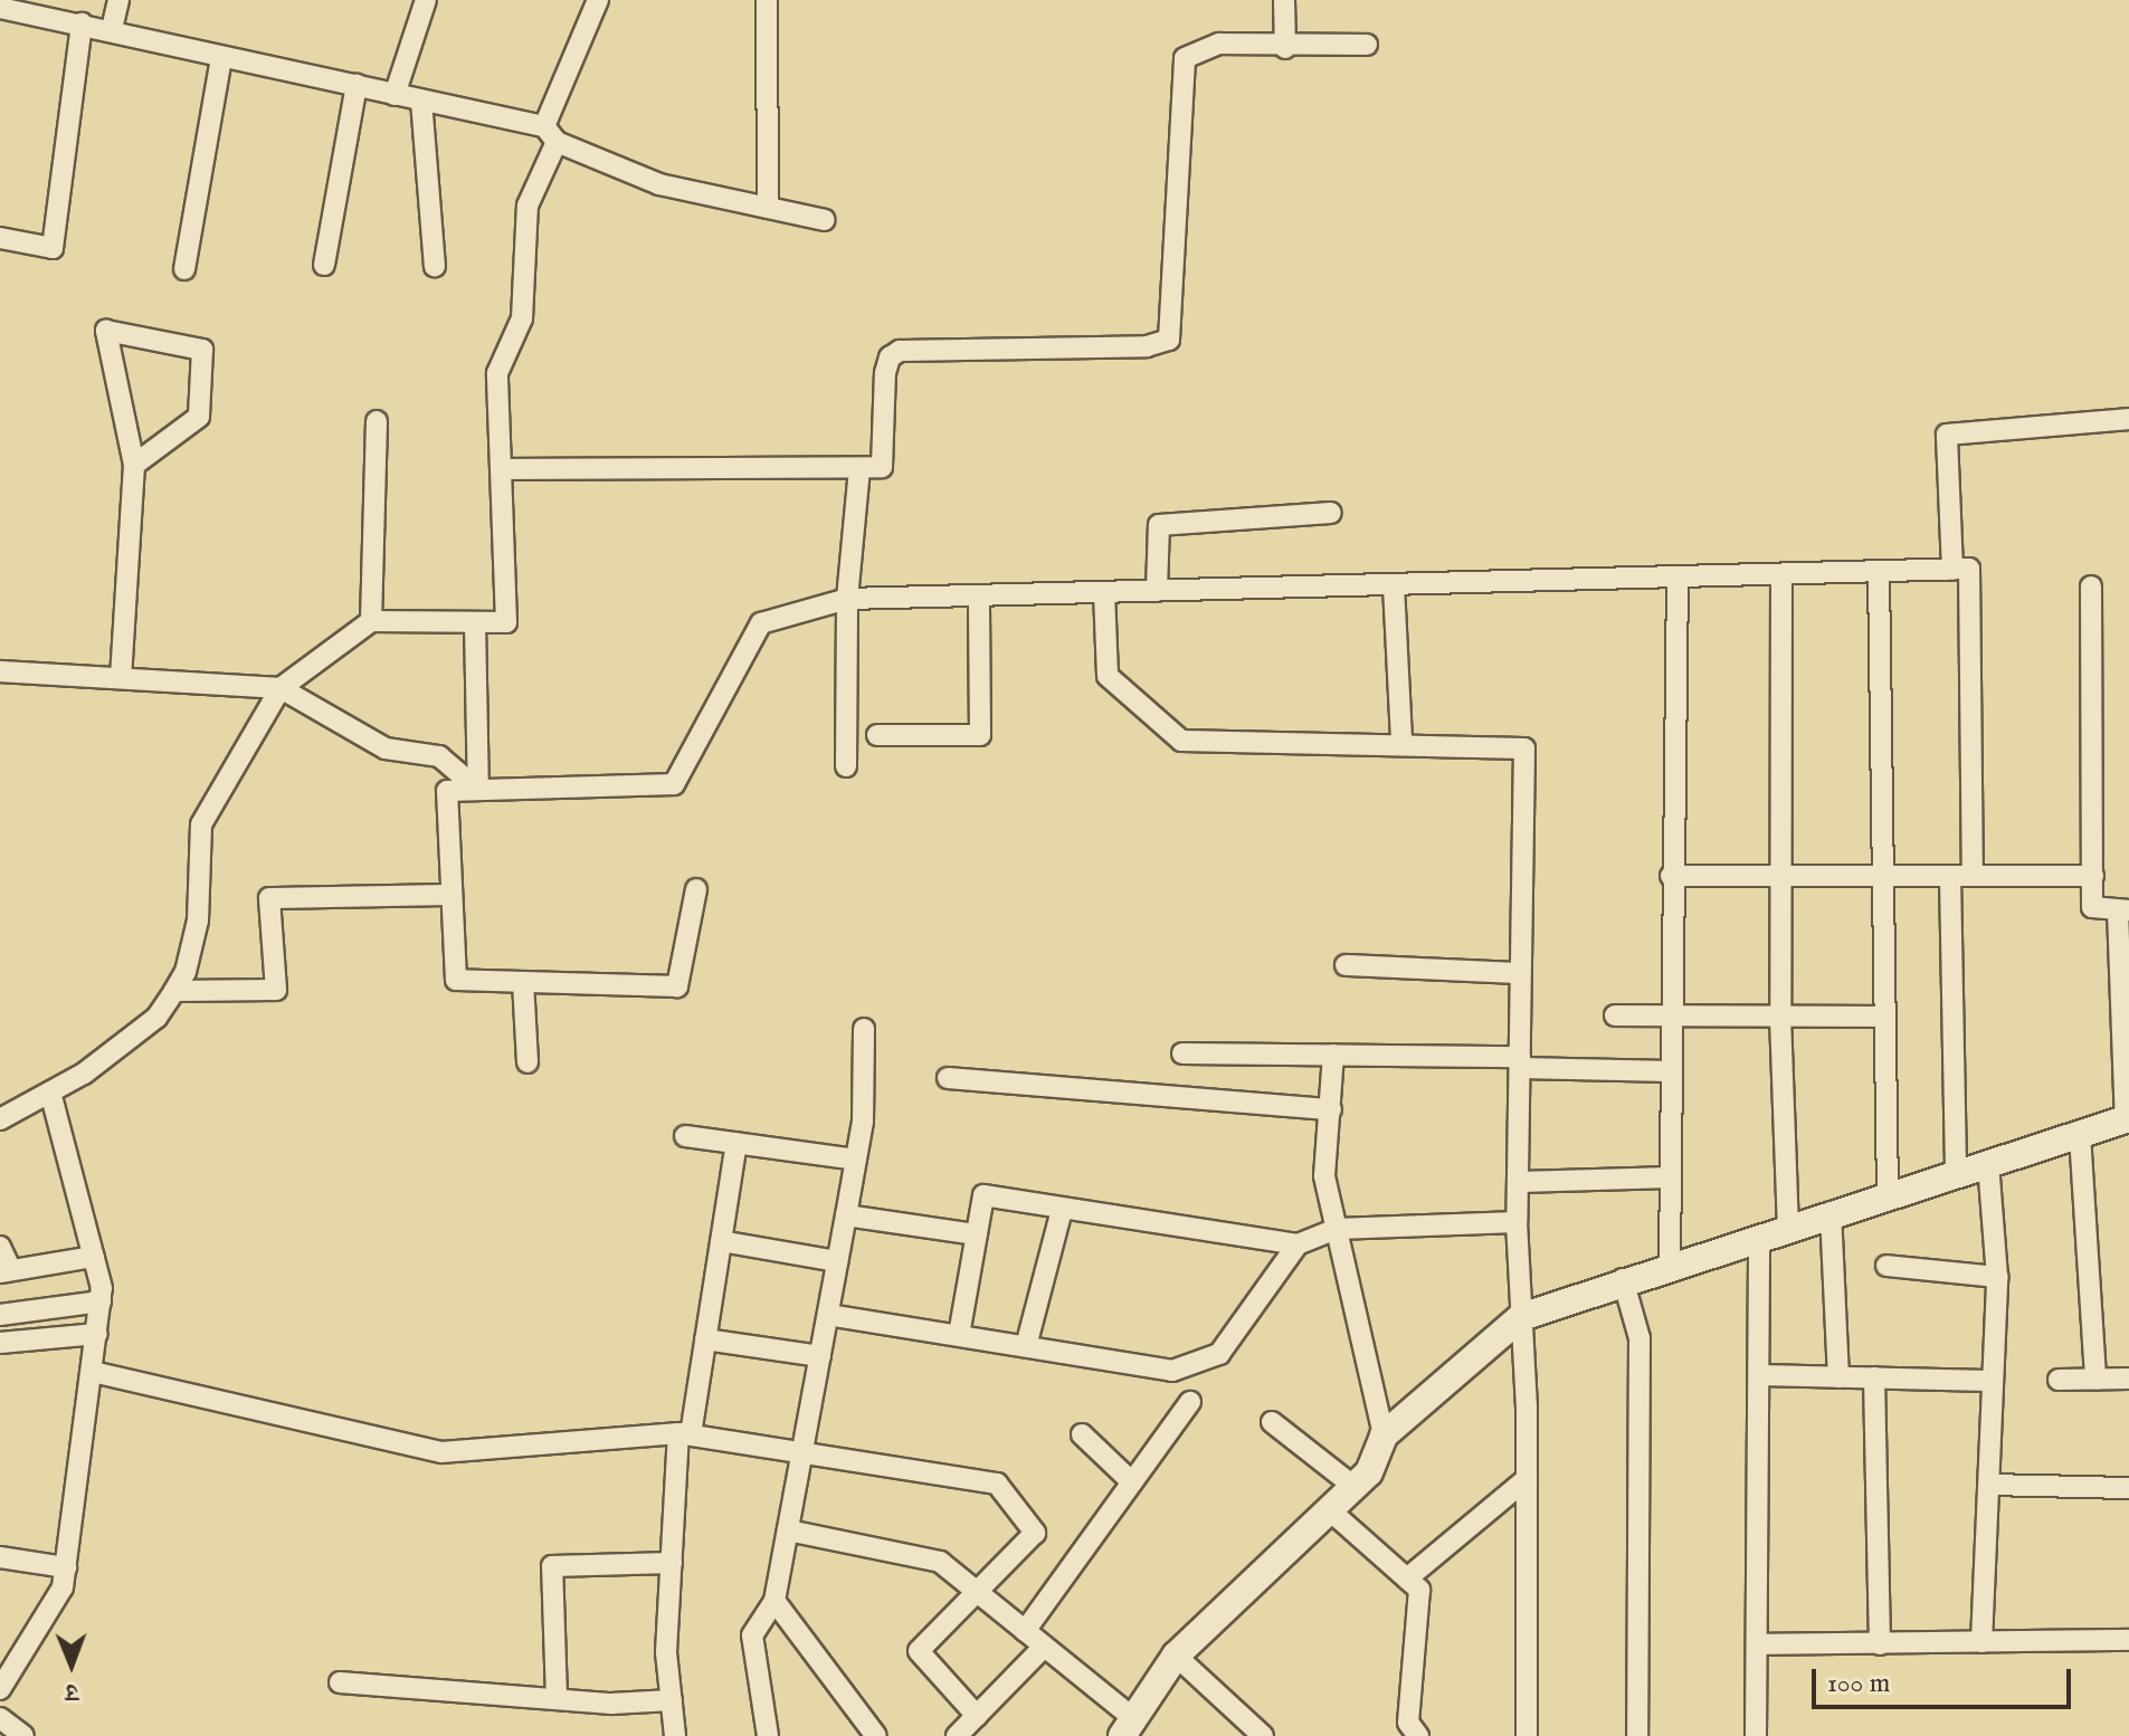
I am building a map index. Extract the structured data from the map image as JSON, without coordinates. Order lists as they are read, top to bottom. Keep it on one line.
{"scale_bar":"100 m","north":"bottom"}
